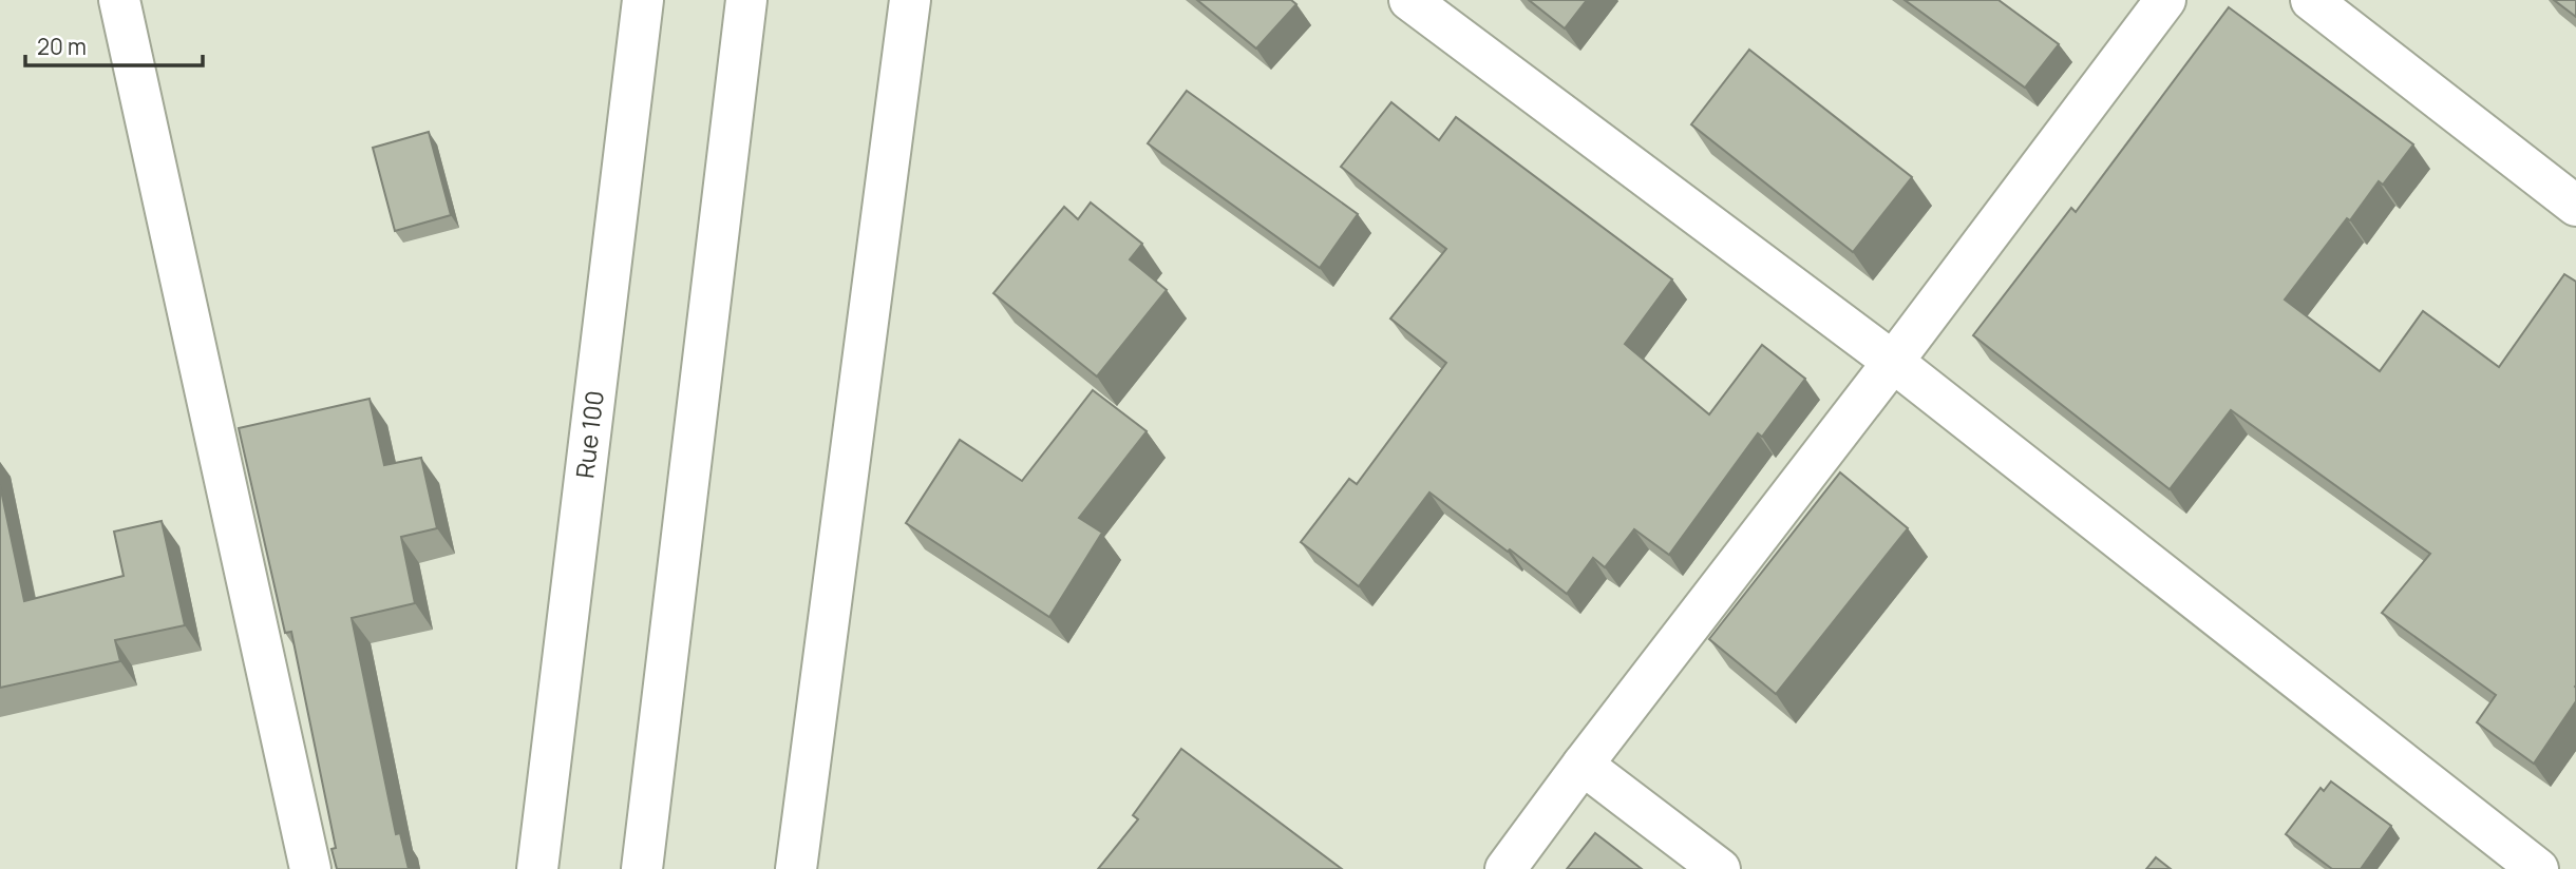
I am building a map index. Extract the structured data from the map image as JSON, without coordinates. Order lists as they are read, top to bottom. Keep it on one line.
{"streets":{"street":["Rue 100"]},"scale_bar":"20 m"}
